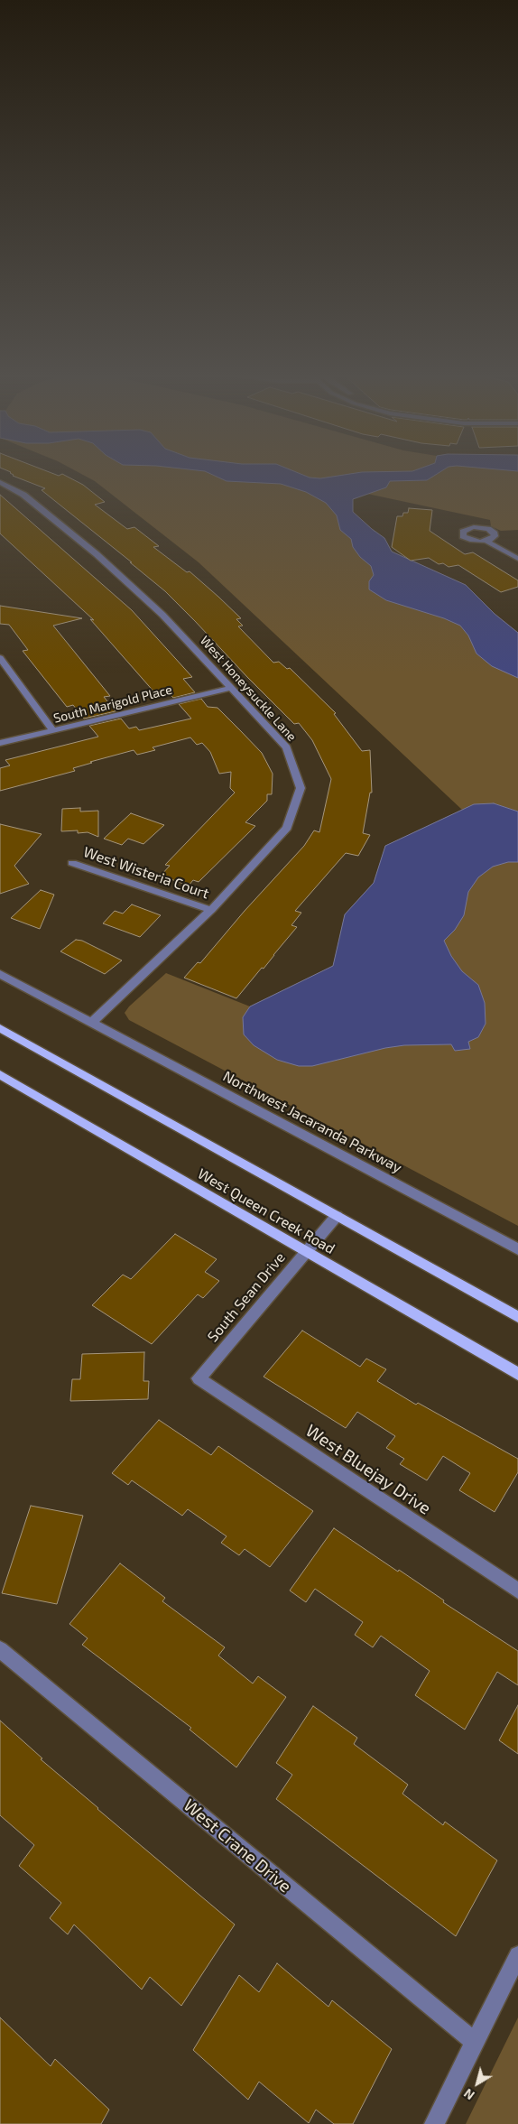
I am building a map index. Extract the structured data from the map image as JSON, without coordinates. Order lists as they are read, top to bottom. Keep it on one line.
{"streets":{"main road":["West Queen Creek Road"],"street":["West Honeysuckle Lane","South Marigold Place","West Wisteria Court","Northwest Jacaranda Parkway","South Sean Drive","West Bluejay Drive","West Crane Drive"]},"crossings":[["West Honeysuckle Lane","South Marigold Place"],["West Honeysuckle Lane","West Wisteria Court"],["West Honeysuckle Lane","Northwest Jacaranda Parkway"],["West Queen Creek Road","South Sean Drive"],["South Sean Drive","West Bluejay Drive"]],"north":"bottom left"}
